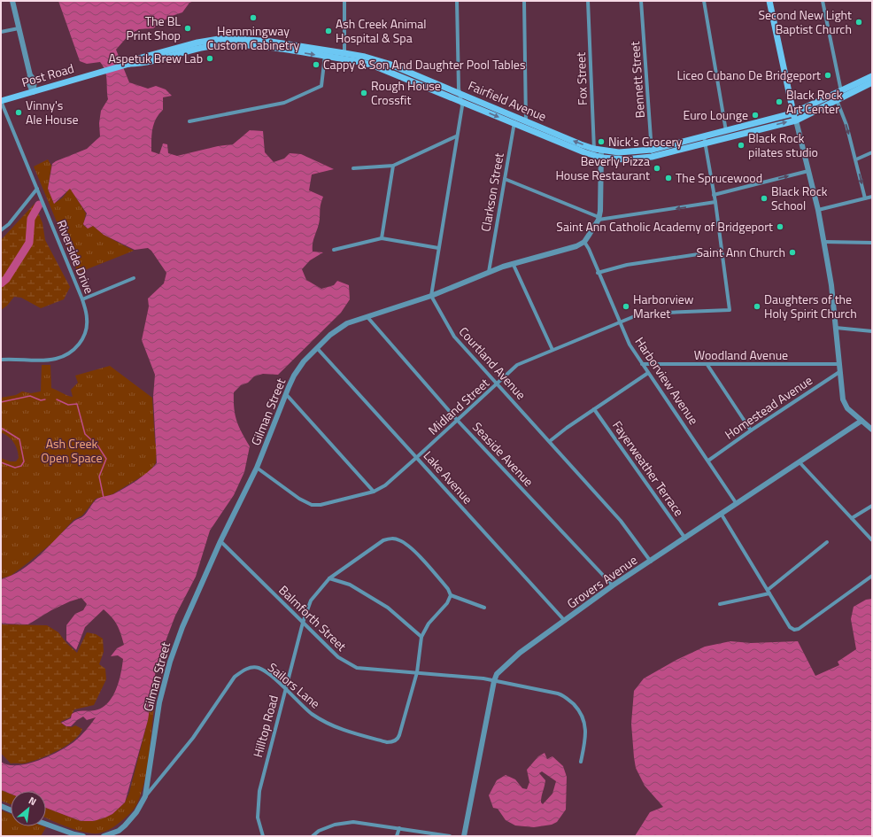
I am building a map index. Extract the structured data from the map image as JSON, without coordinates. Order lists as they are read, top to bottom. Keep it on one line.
{"streets":{"main road":["Post Road","Fairfield Avenue"],"street":["Fox Street","Bennett Street","Clarkson Street","Riverside Drive","Woodland Avenue","Courtland Avenue","Harborview Avenue","Midland Street","Homestead Avenue","Gilman Street","Seaside Avenue","Fayerweather Terrace","Lake Avenue","Grovers Avenue","Balmforth Street","Sailors Lane","Hilltop Road"]},"crossings":[["Post Road","Fairfield Avenue"],["Post Road","Riverside Drive"],["Fox Street","Fairfield Avenue"],["Bennett Street","Fairfield Avenue"],["Fairfield Avenue","Clarkson Street"],["Clarkson Street","Gilman Street"],["Woodland Avenue","Harborview Avenue"],["Courtland Avenue","Midland Street"],["Courtland Avenue","Gilman Street"],["Courtland Avenue","Grovers Avenue"],["Harborview Avenue","Midland Street"],["Harborview Avenue","Homestead Avenue"],["Harborview Avenue","Gilman Street"],["Harborview Avenue","Grovers Avenue"],["Midland Street","Gilman Street"],["Midland Street","Seaside Avenue"],["Midland Street","Lake Avenue"],["Gilman Street","Seaside Avenue"],["Gilman Street","Lake Avenue"],["Gilman Street","Balmforth Street"],["Gilman Street","Sailors Lane"],["Seaside Avenue","Grovers Avenue"],["Fayerweather Terrace","Grovers Avenue"],["Lake Avenue","Grovers Avenue"],["Grovers Avenue","Balmforth Street"],["Balmforth Street","Sailors Lane"],["Balmforth Street","Hilltop Road"],["Sailors Lane","Hilltop Road"]],"parks":["Ash Creek Open Space"],"places":["Hemmingway Custom Cabinetry","Second New Light Baptist Church","The BL Print Shop","Ash Creek Animal Hospital & Spa","Aspetuk Brew Lab","Cappy & Son And Daughter Pool Tables","Liceo Cubano De Bridgeport","Rough House Crossfit","Black Rock Art Center","Vinny's Ale House","Euro Lounge","Nick's Grocery","Black Rock pilates studio","Beverly Pizza House Restaurant","The Sprucewood","Black Rock School","Saint Ann Catholic Academy of Bridgeport","Saint Ann Church","Harborview Market","Daughters of the Holy Spirit Church"],"north":"top right"}
